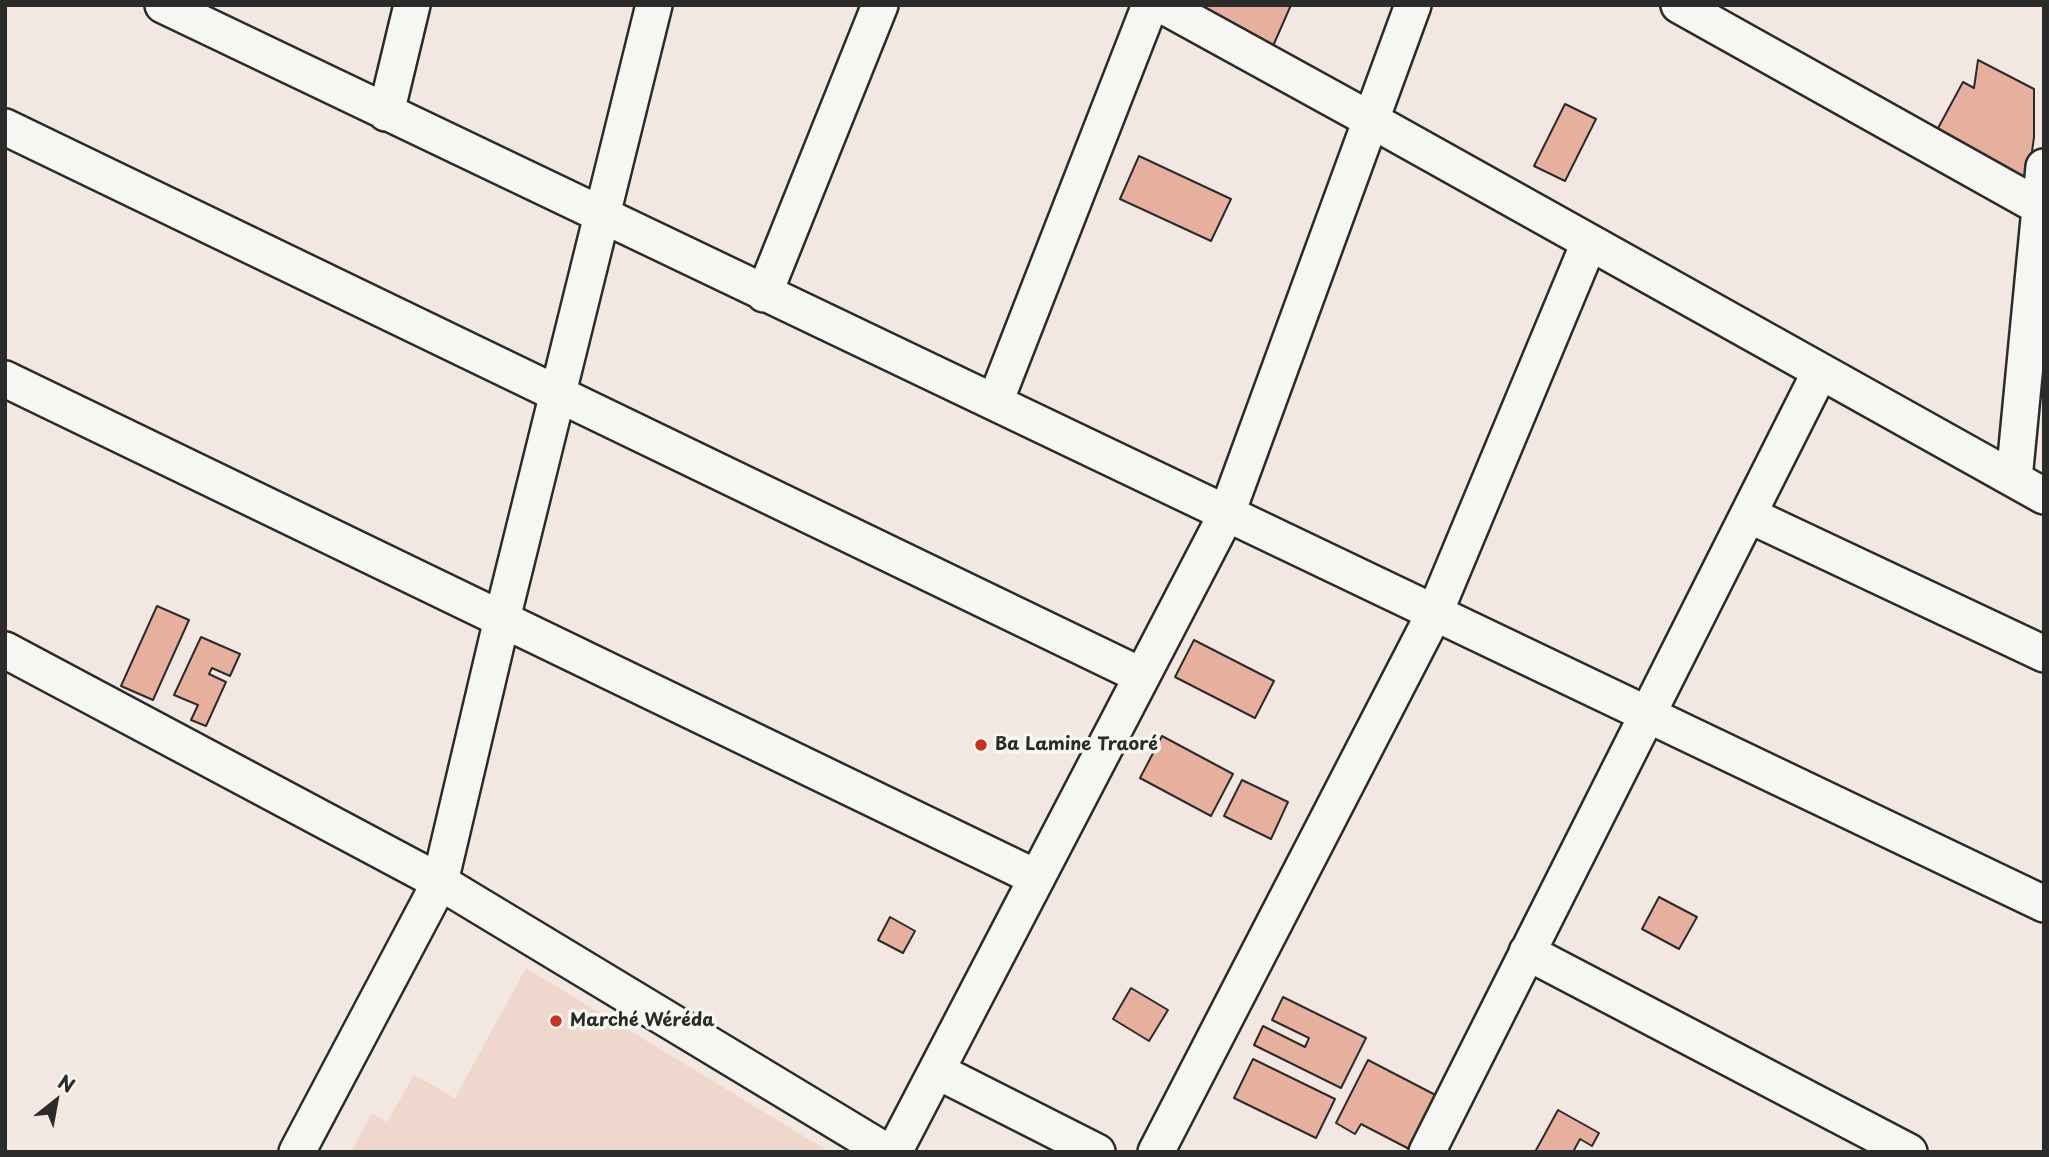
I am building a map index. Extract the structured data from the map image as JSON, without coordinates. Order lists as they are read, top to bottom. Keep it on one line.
{"places":["Ba Lamine Traoré","Marché Wéréda"],"north":"top right"}
